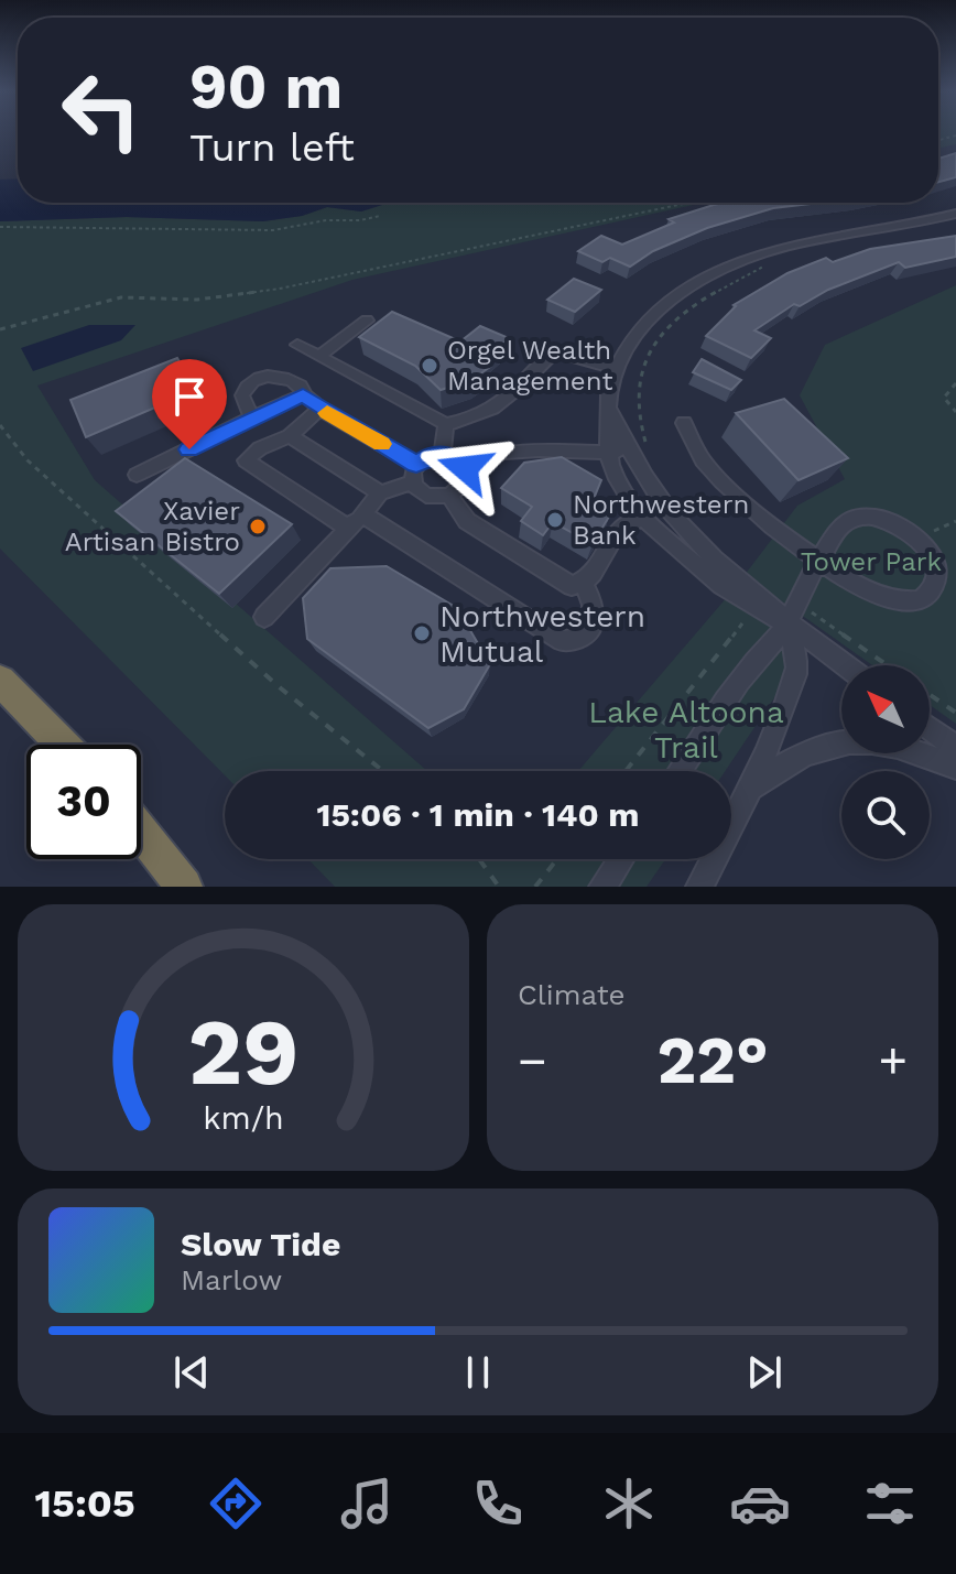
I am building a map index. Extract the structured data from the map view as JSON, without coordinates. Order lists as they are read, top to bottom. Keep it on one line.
{"parks":["Tower Park","Lake Altoona Trail"],"places":["Orgel Wealth Management","Northwestern Bank","Xavier Artisan Bistro","Northwestern Mutual"],"north":"top left","page":{"turn":["90 m","Turn left"],"limit":"30","trip":"15:06 · 1 min · 140 m","tile":"Climate","heat":["−","22°","+"],"song":["Slow Tide","Marlow"],"tabs":"15:05","gauge":["29","km/h"]}}
